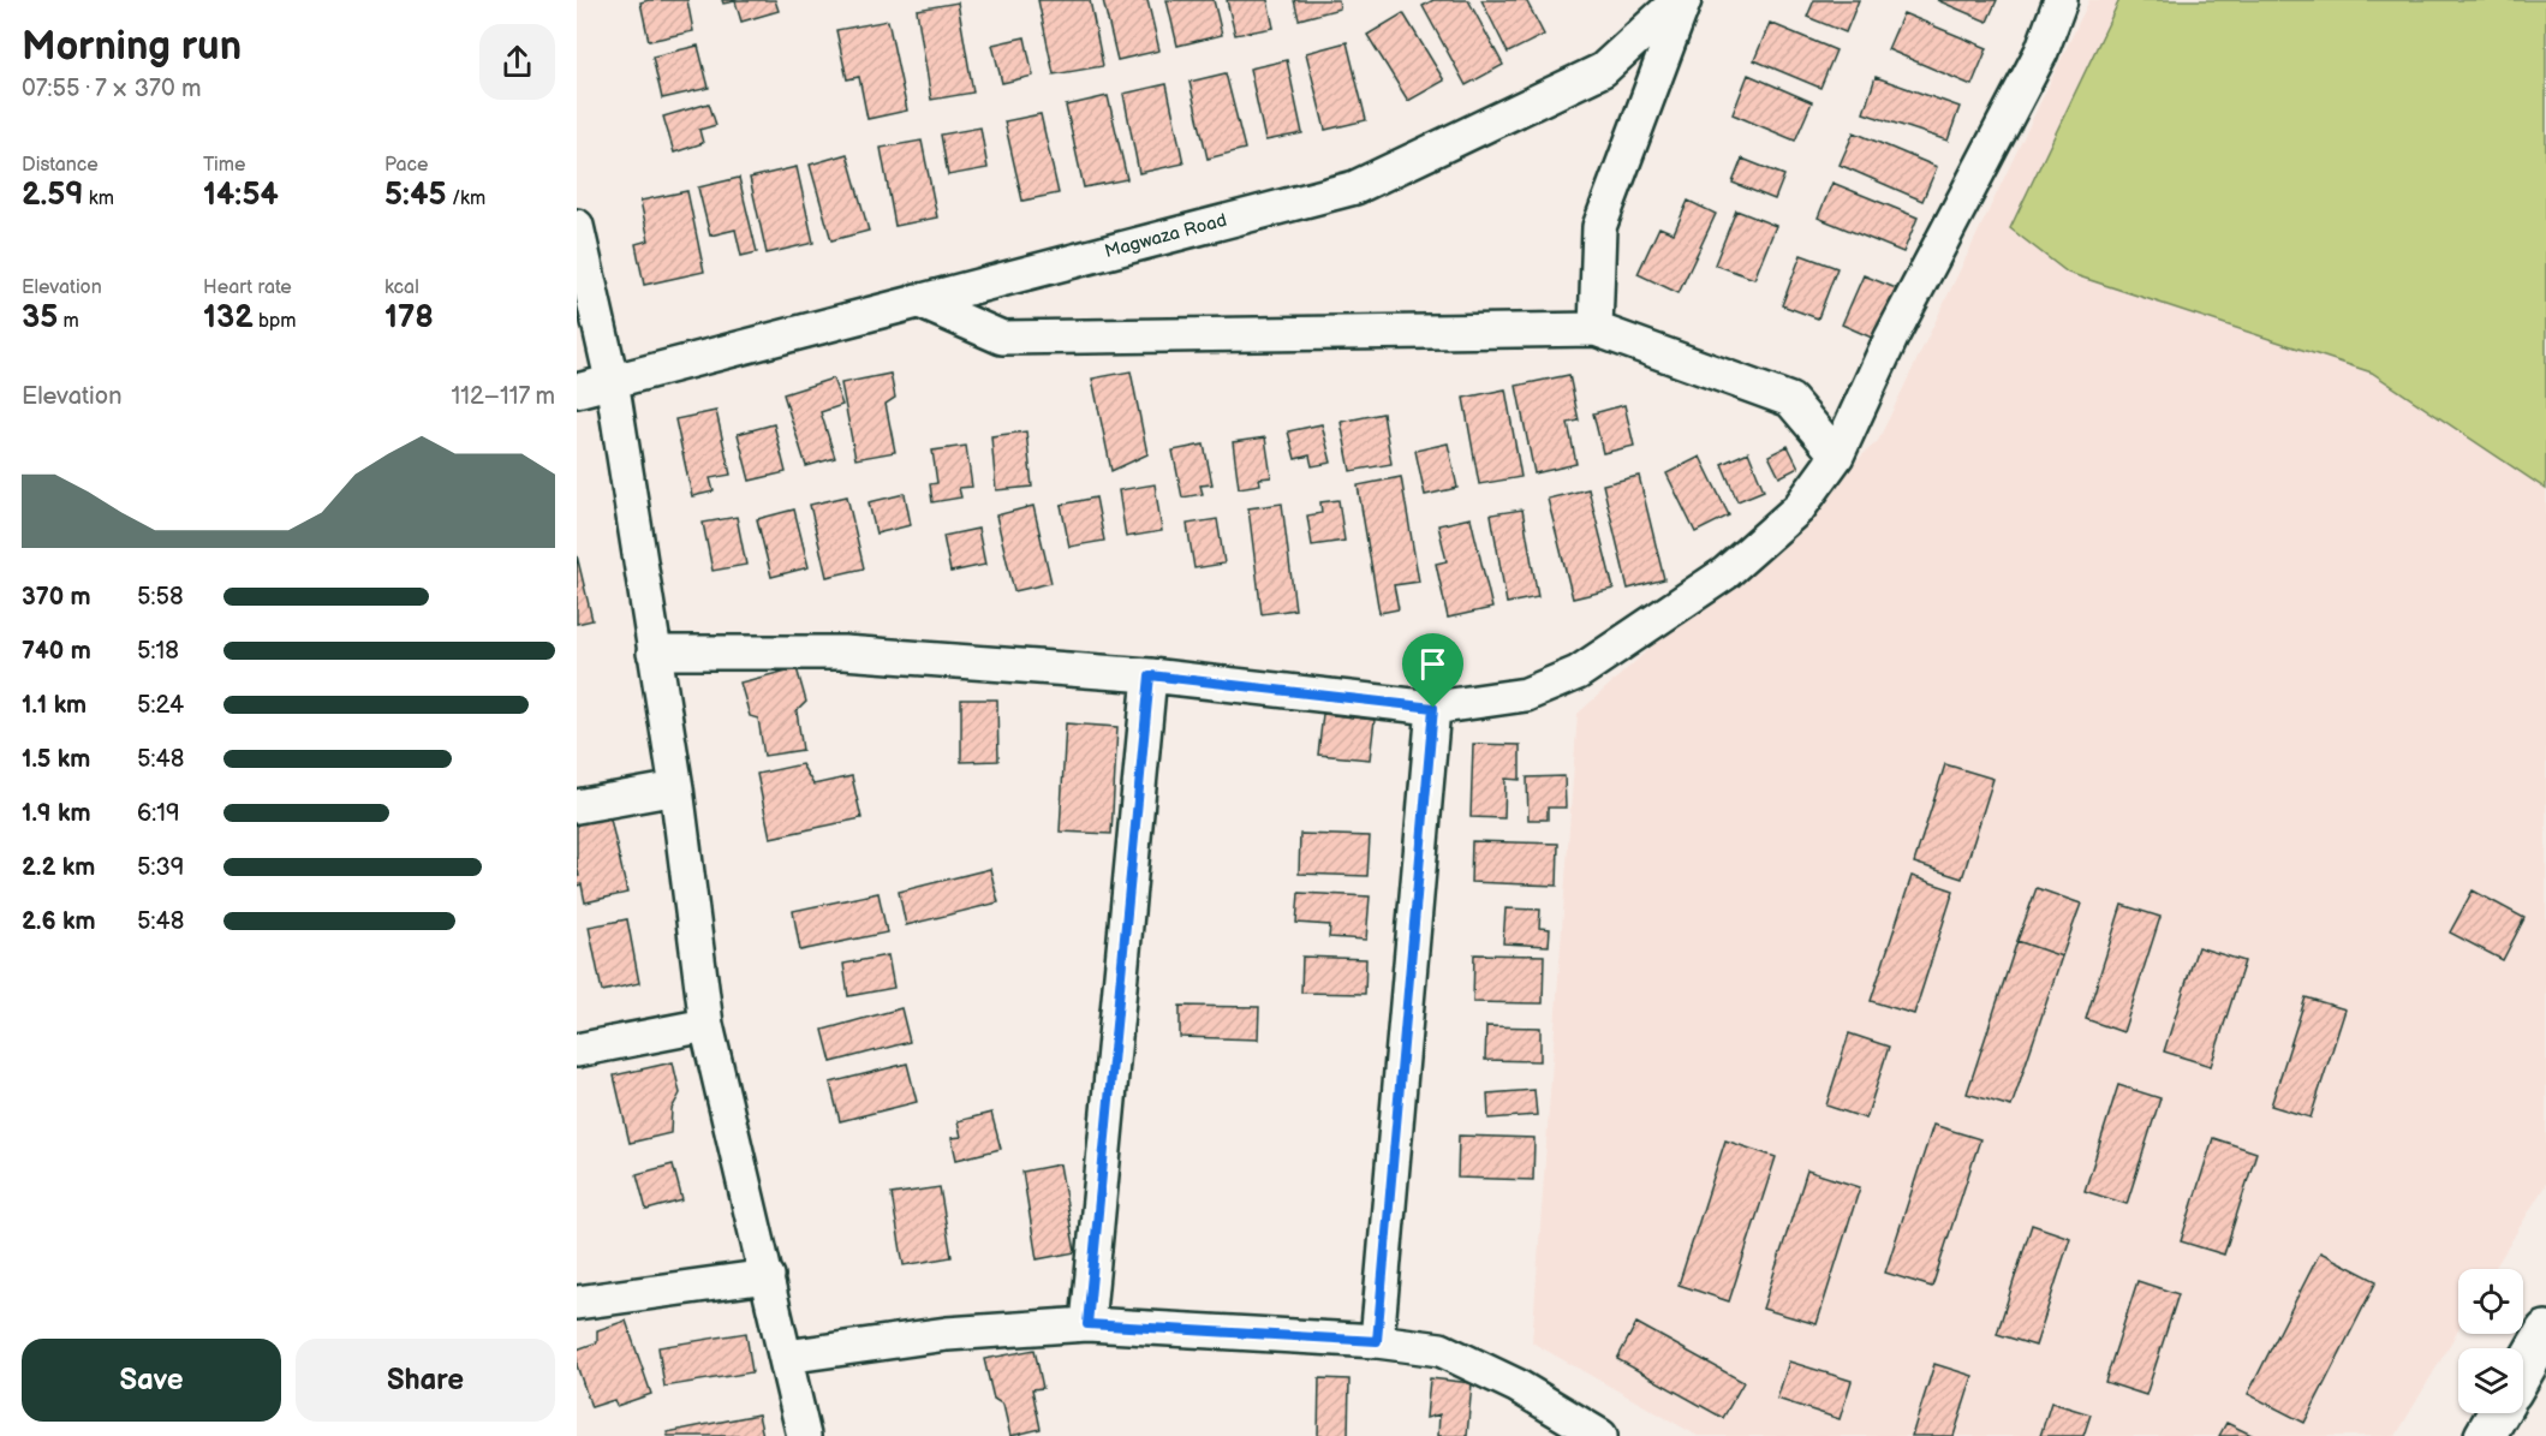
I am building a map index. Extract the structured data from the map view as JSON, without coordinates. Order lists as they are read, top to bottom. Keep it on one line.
{"streets":{"street":["Magwaza Road"]},"page":{"heading":["Morning run","07:55 · 7 × 370 m"],"stats":[["Distance","2.59 km"],["Time","14:54"],["Pace","5:45 /km"],["Elevation","35 m"],["Heart rate","132 bpm"],["kcal","178"]],"chart":["Elevation","112–117 m"],"list":[{"name":"370 m","note":"5:58"},{"name":"740 m","note":"5:18"},{"name":"1.1 km","note":"5:24"},{"name":"1.5 km","note":"5:48"},{"name":"1.9 km","note":"6:19"},{"name":"2.2 km","note":"5:39"},{"name":"2.6 km","note":"5:48"}],"buttons":["Save","Share"]}}
